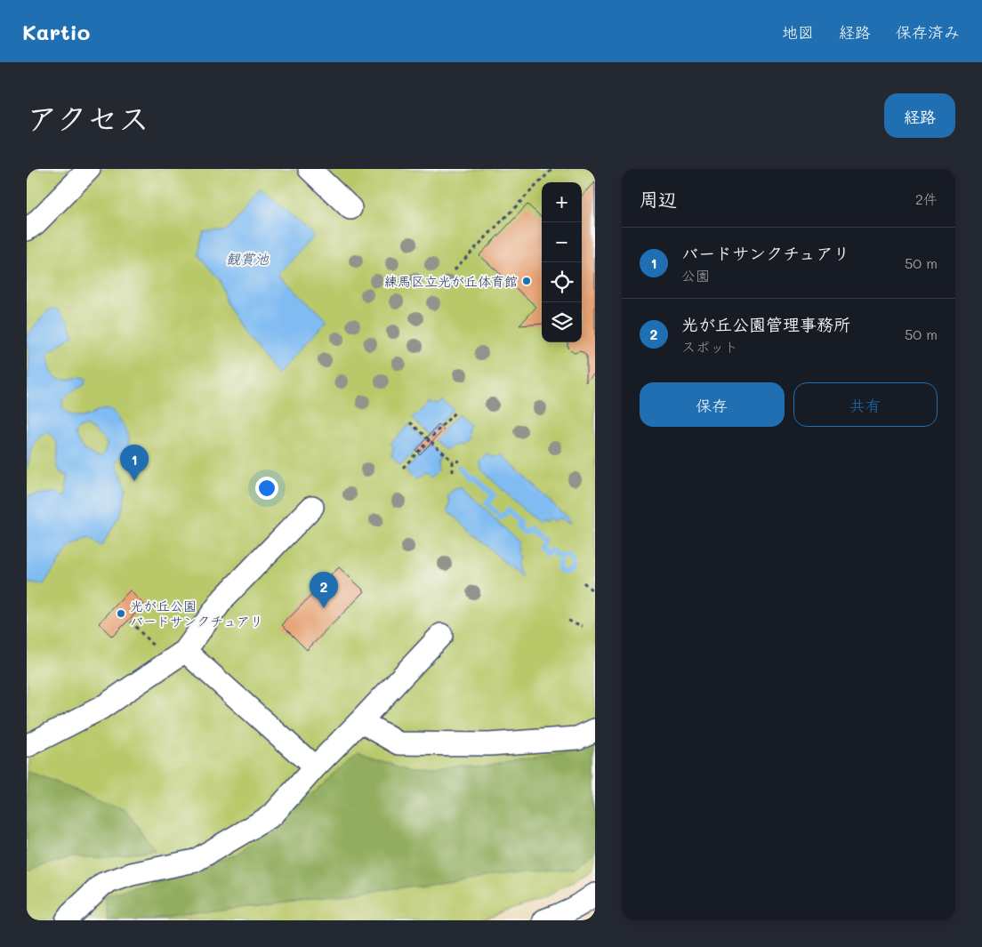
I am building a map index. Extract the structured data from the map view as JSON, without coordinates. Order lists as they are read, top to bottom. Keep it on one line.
{"water":["観賞池"],"places":["練馬区立光が丘体育館","光が丘公園 バードサンクチュアリ"],"page":{"header":"Kartio","nav":["地図","経路","保存済み"],"title":"アクセス","buttons":["経路",["保存","共有"]],"heading":["周辺","2件"],"map_buttons":["+","−"],"list":[{"mark":"1","name":"バードサンクチュアリ","note":"公園","value":"50 m"},{"mark":"2","name":"光が丘公園管理事務所","note":"スポット","value":"50 m"}],"pins":["1","2"]}}
